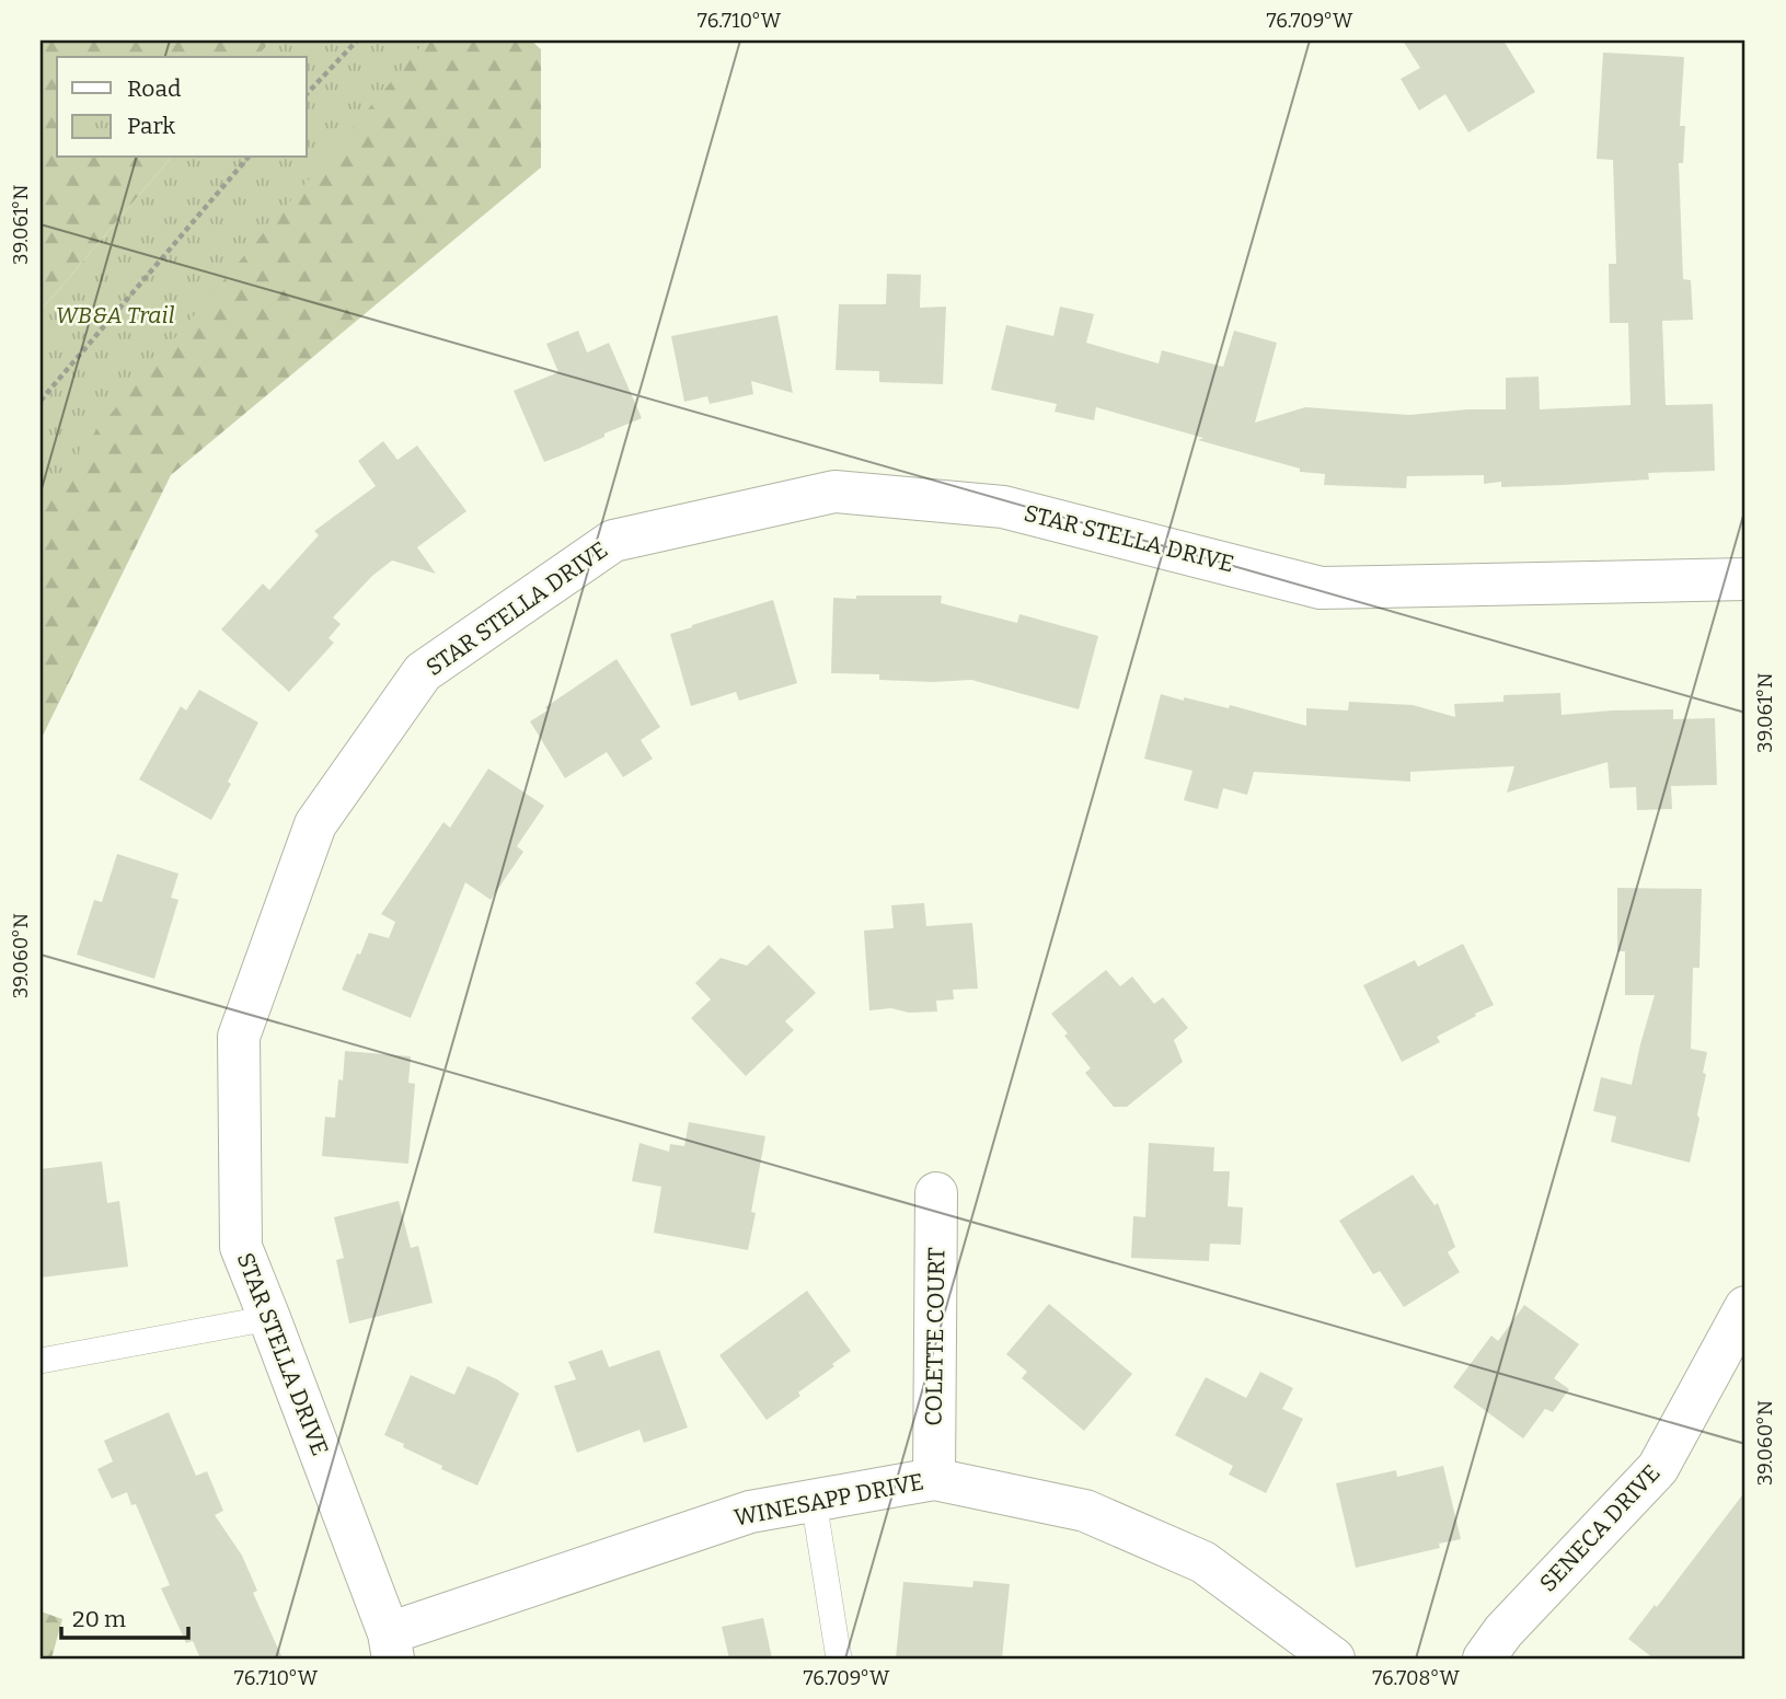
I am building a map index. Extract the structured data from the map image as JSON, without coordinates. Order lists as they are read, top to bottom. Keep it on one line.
{"streets":{"street":["STAR STELLA DRIVE","COLETTE COURT","WINESAPP DRIVE","SENECA DRIVE"]},"crossings":[["STAR STELLA DRIVE","WINESAPP DRIVE"],["COLETTE COURT","WINESAPP DRIVE"]],"parks":["WB&A Trail"],"legend":["Road","Park"],"scale_bar":"20 m","coordinates":["76.710°W","76.709°W","39.061°N","39.060°N","76.708°W"]}
